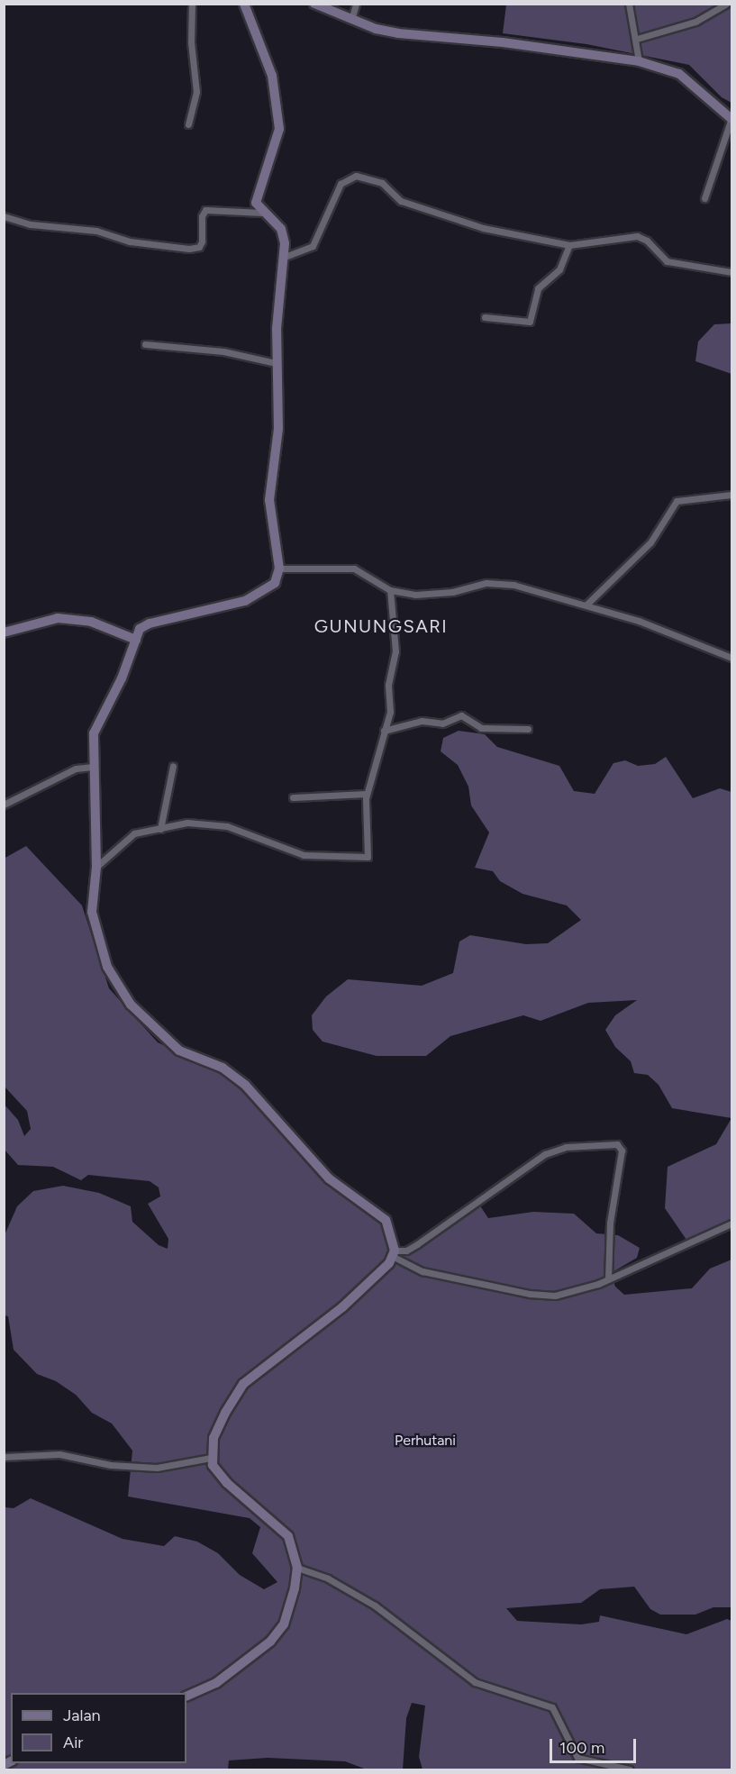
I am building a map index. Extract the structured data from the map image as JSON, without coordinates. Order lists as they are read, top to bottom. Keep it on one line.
{"districts":["GUNUNGSARI"],"parks":["Perhutani"],"legend":["Jalan","Air"],"scale_bar":"100 m"}
